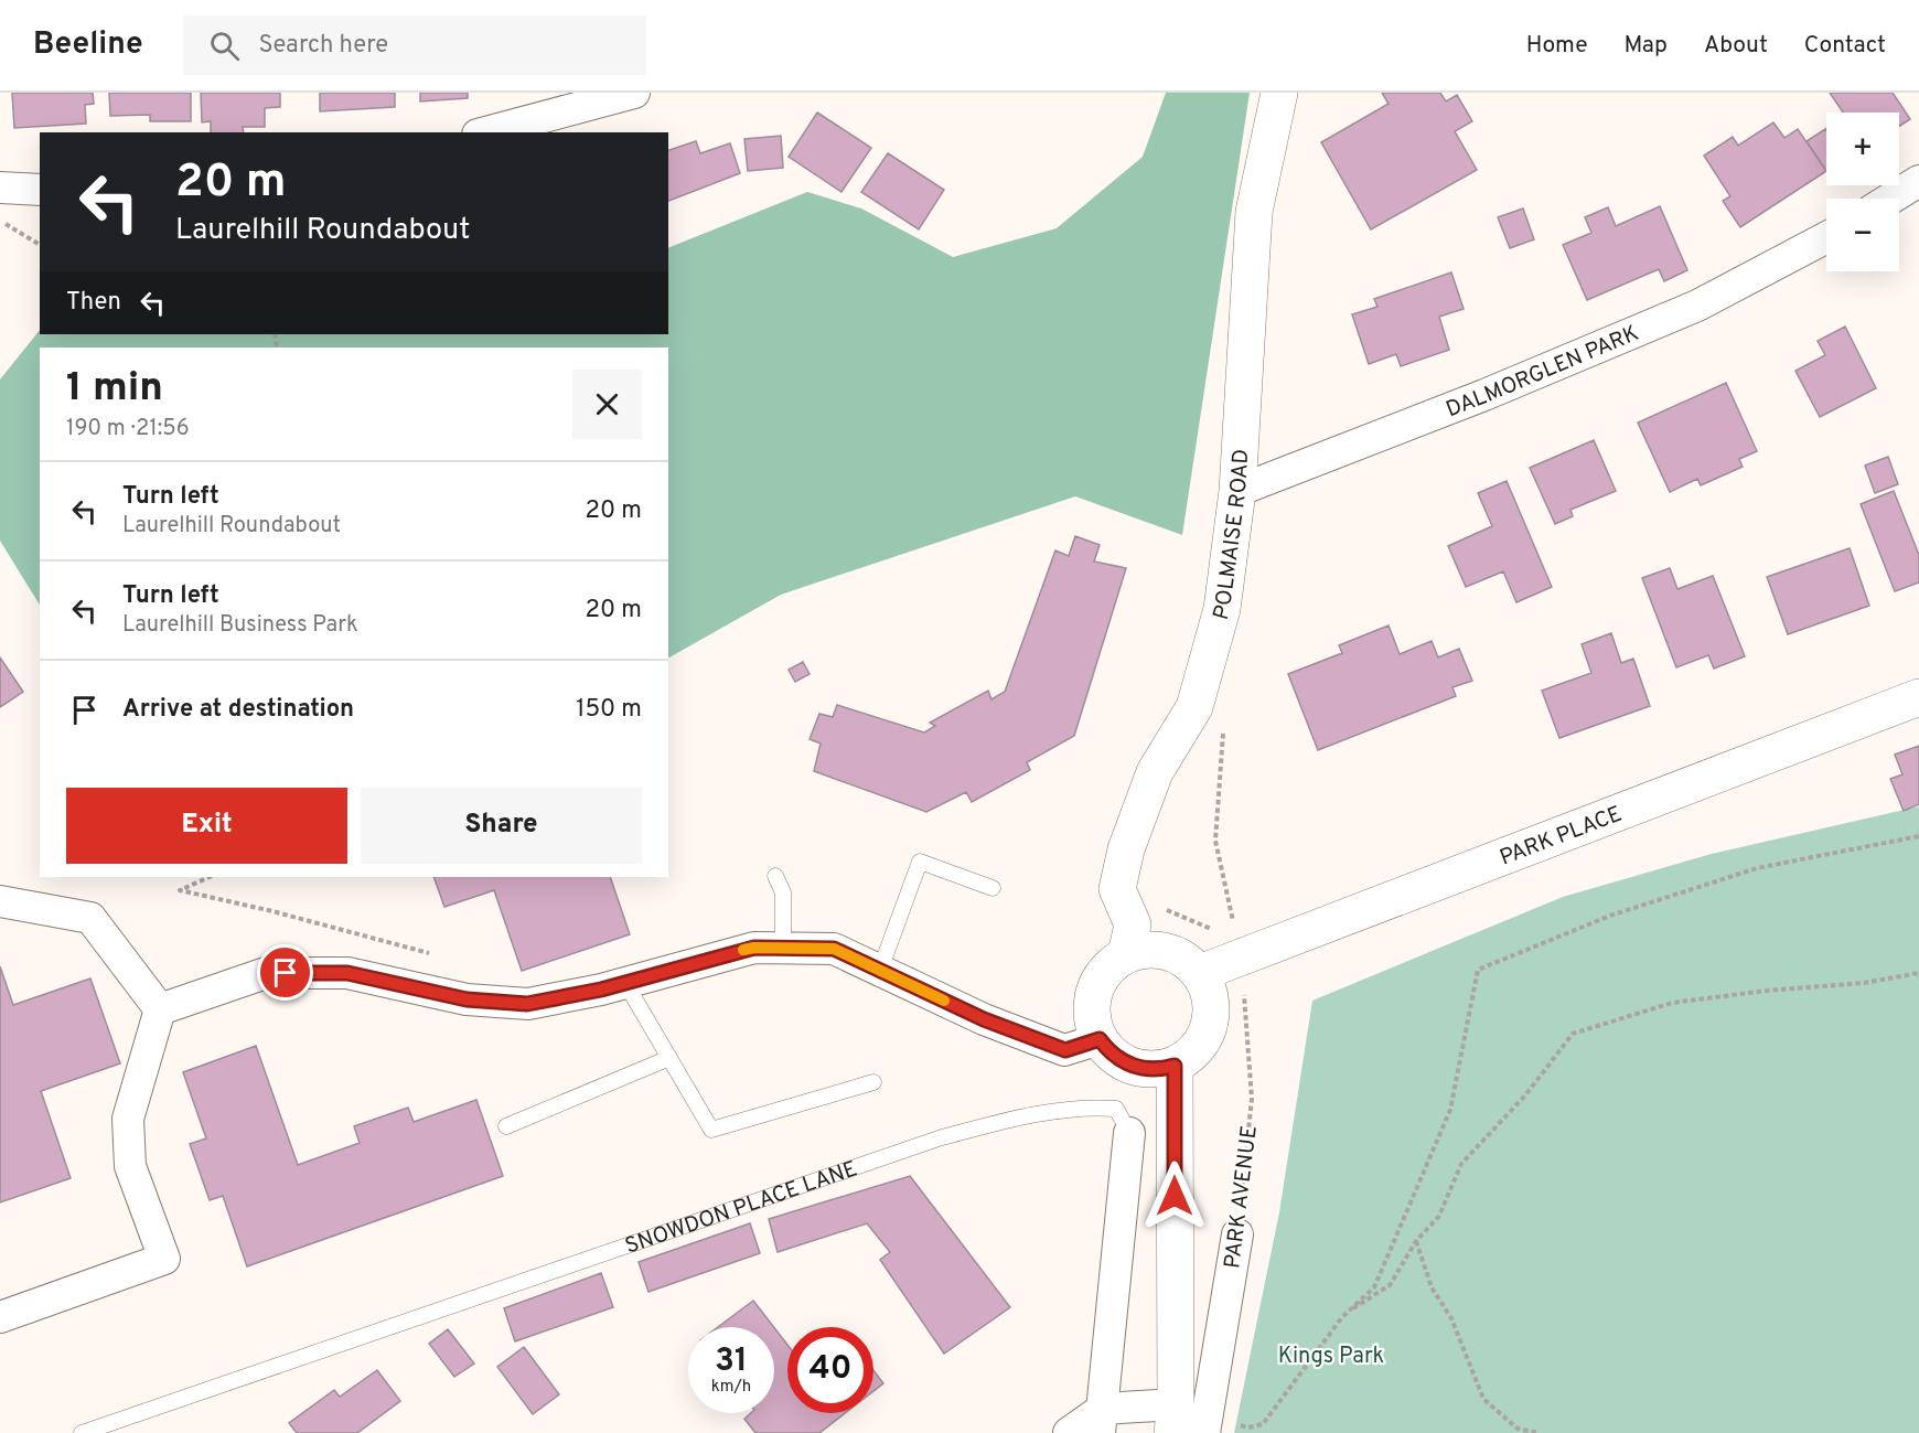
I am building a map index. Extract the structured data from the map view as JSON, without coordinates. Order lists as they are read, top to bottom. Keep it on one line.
{"streets":{"street":["DALMORGLEN PARK","POLMAISE ROAD","PARK PLACE","PARK AVENUE","SNOWDON PLACE LANE"]},"crossings":[["DALMORGLEN PARK","POLMAISE ROAD"],["PARK PLACE","PARK AVENUE"]],"parks":["Kings Park"],"page":{"header":"Beeline","search":"Search here","nav":["Home","Map","About","Contact"],"map_buttons":["+","−"],"turn":["20 m","Laurelhill Roundabout"],"then":"Then","heading":["1 min","190 m · 21:56"],"list":[{"name":"Turn left","note":"Laurelhill Roundabout","value":"20 m"},{"name":"Turn left","note":"Laurelhill Business Park","value":"20 m"},{"name":"Arrive at destination","value":"150 m"}],"buttons":["Exit","Share"],"speed":"31 km/h","limit":"40"}}
